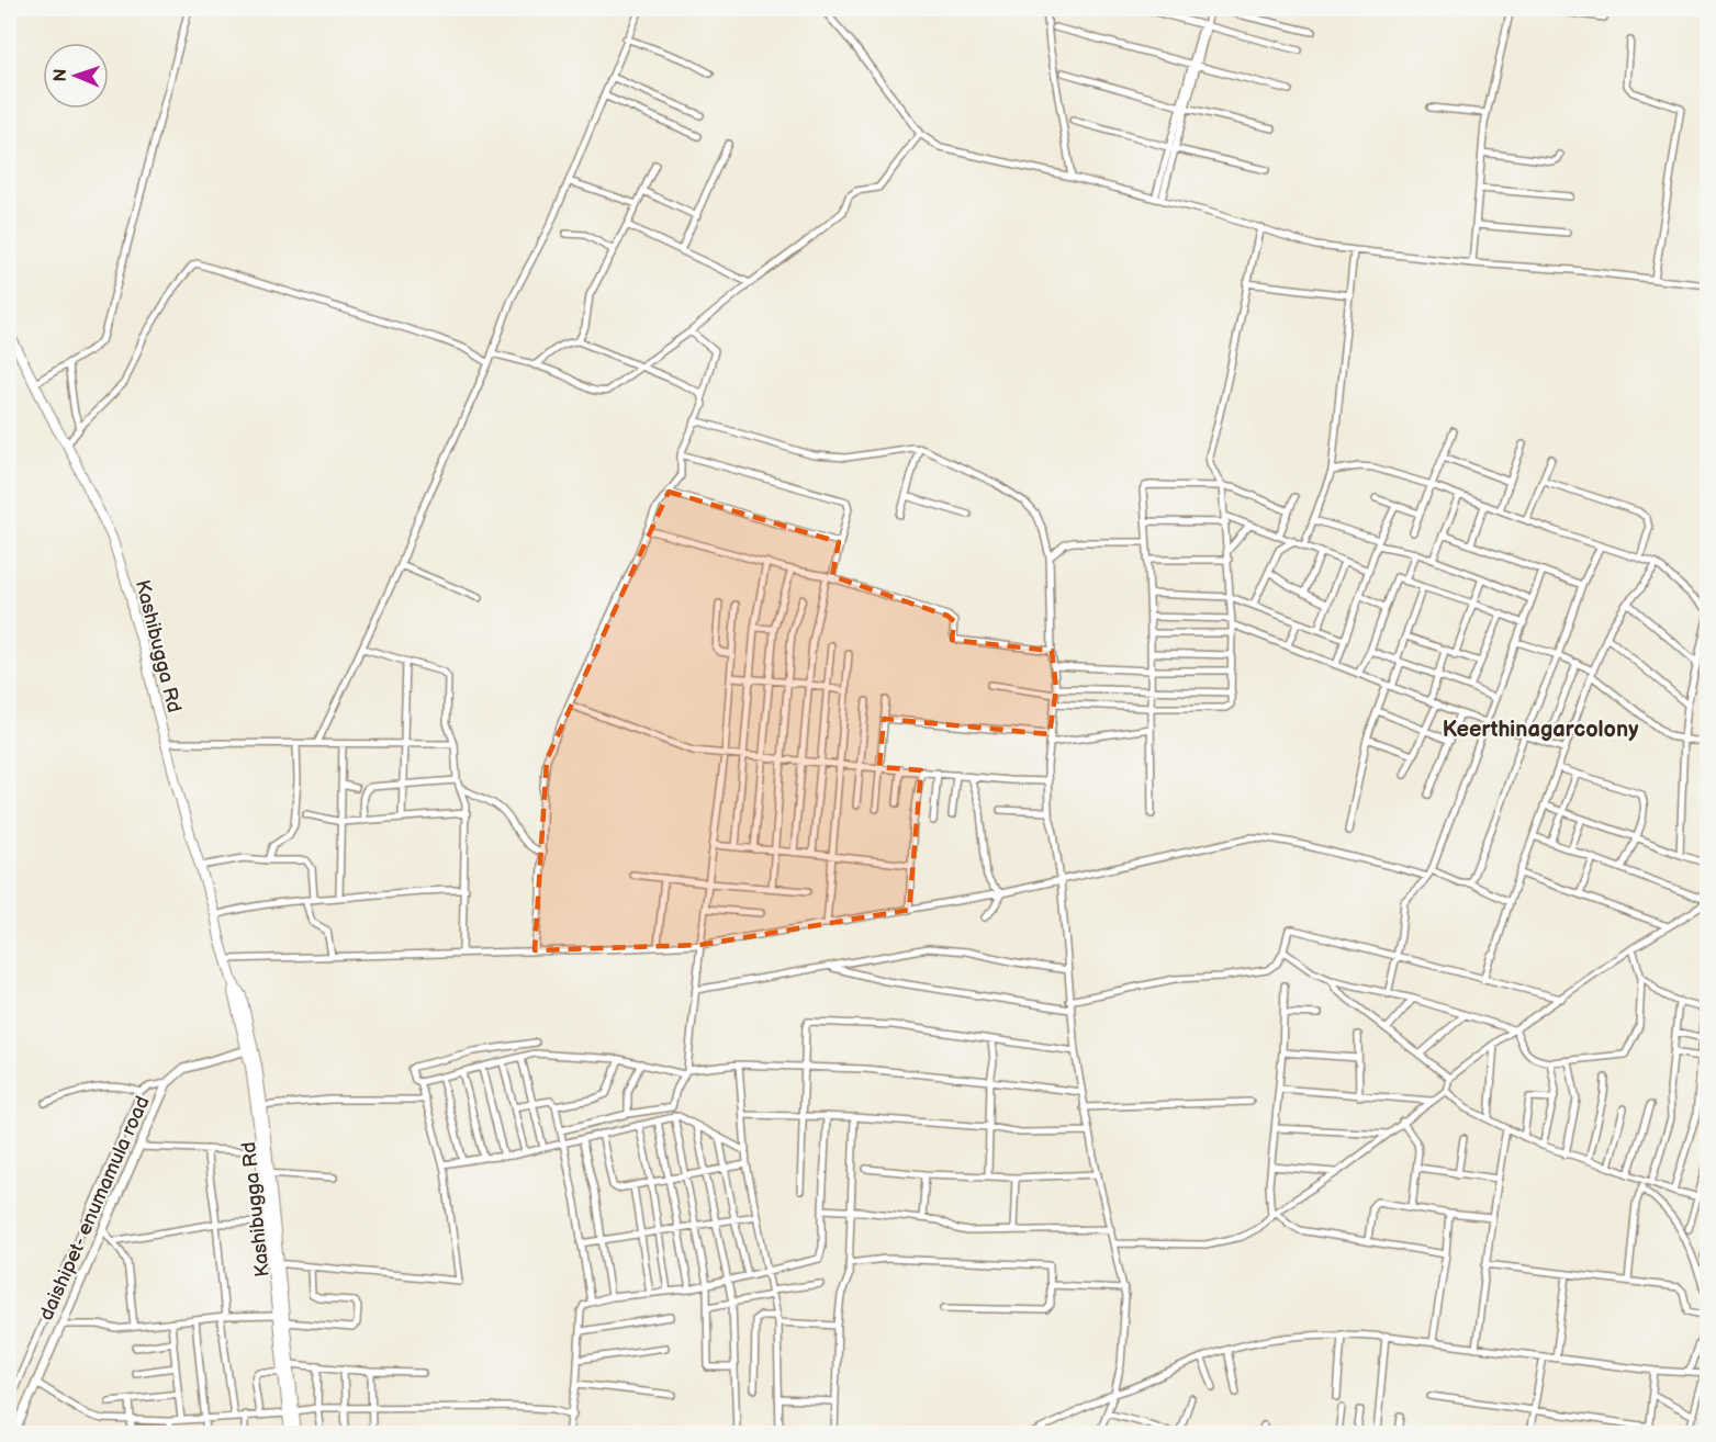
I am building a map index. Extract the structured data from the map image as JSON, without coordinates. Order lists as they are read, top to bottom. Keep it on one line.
{"streets":{"main road":["Kashibugga Rd"],"street":["daishipet- enumamula road"]},"crossings":[["Kashibugga Rd","daishipet- enumamula road"]],"districts":["Keerthinagarcolony"],"north":"left"}
